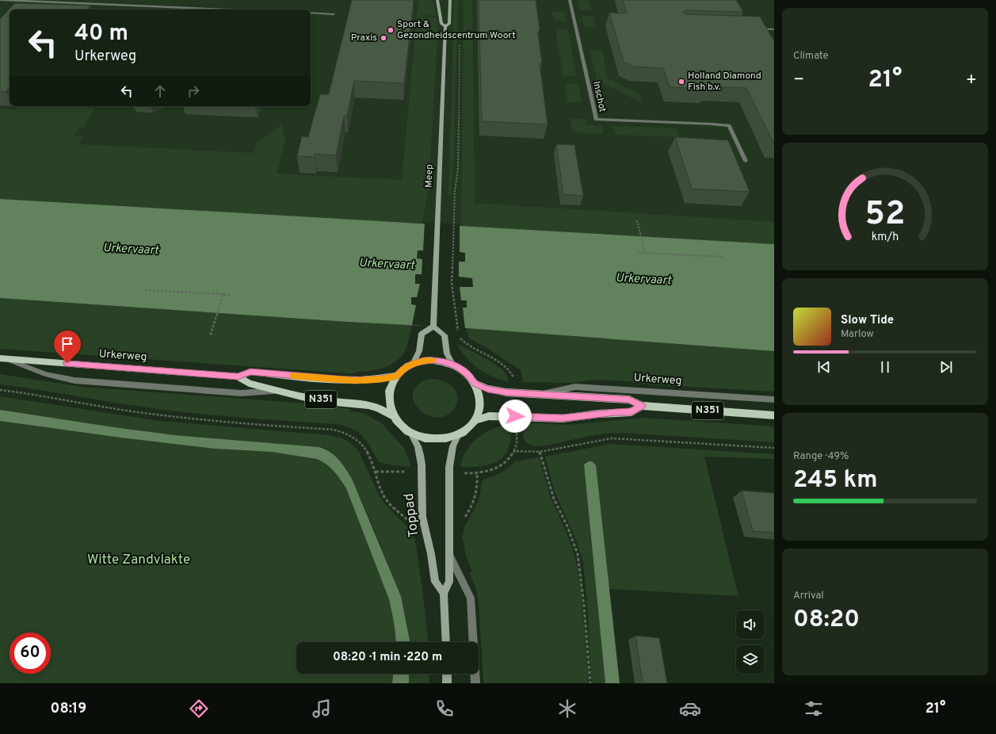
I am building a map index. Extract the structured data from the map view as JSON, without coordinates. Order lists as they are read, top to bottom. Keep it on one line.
{"streets":{"main road":["Meep","Urkerweg","N351","Toppad"],"street":["Inschot"]},"crossings":[["Urkerweg","N351"],["Urkerweg","Toppad"],["N351","Toppad"]],"water":["Urkervaart"],"parks":["Witte Zandvlakte"],"places":["Sport & Gezondheidscentrum Woort","Praxis","Holland Diamond Fish b.v."],"page":{"tile":["Climate",["Range · 49%","245 km"],["Arrival","08:20"]],"turn":["40 m","Urkerweg"],"heat":["−","21°","+"],"song":["Slow Tide","Marlow"],"limit":"60","trip":"08:20 · 1 min · 220 m","tabs":["08:19","21°"],"gauge":["52","km/h"]}}
